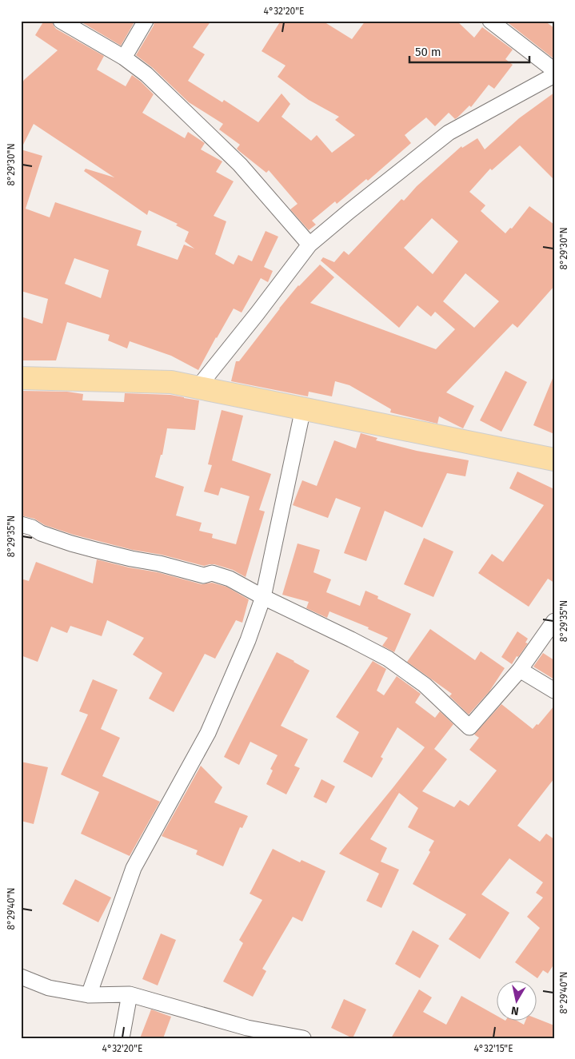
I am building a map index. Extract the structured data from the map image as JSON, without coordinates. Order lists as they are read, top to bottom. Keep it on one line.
{"scale_bar":"50 m","north":"bottom","coordinates":["4°32'20\"E","8°29'30\"N","8°29'35\"N","8°29'40\"N","4°32'15\"E"]}
